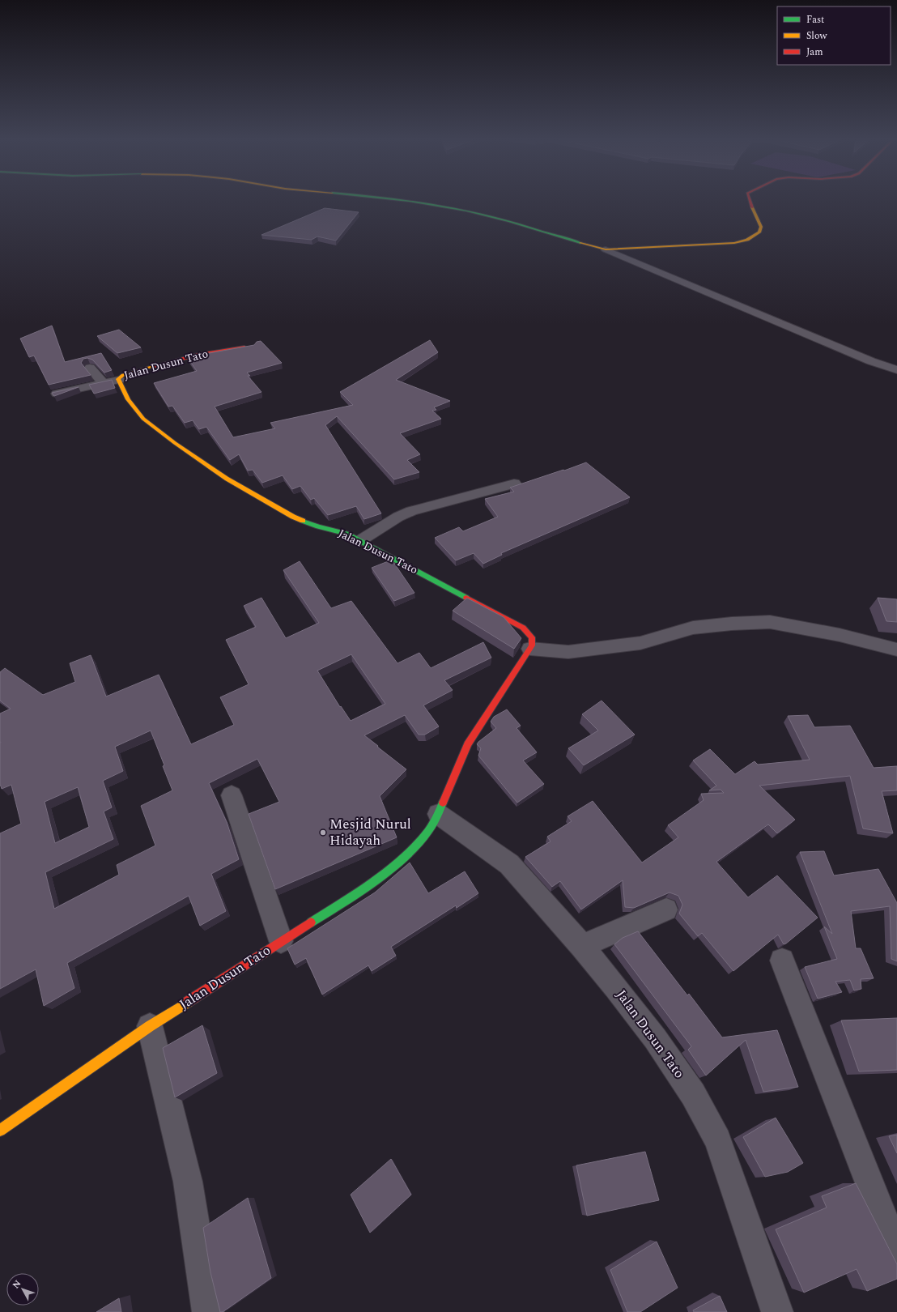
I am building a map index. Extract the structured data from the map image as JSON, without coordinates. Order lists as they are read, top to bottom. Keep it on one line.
{"streets":{"street":["Jalan Dusun Tato"]},"places":["Mesjid Nurul Hidayah"],"legend":["Fast","Slow","Jam"],"north":"top left"}
